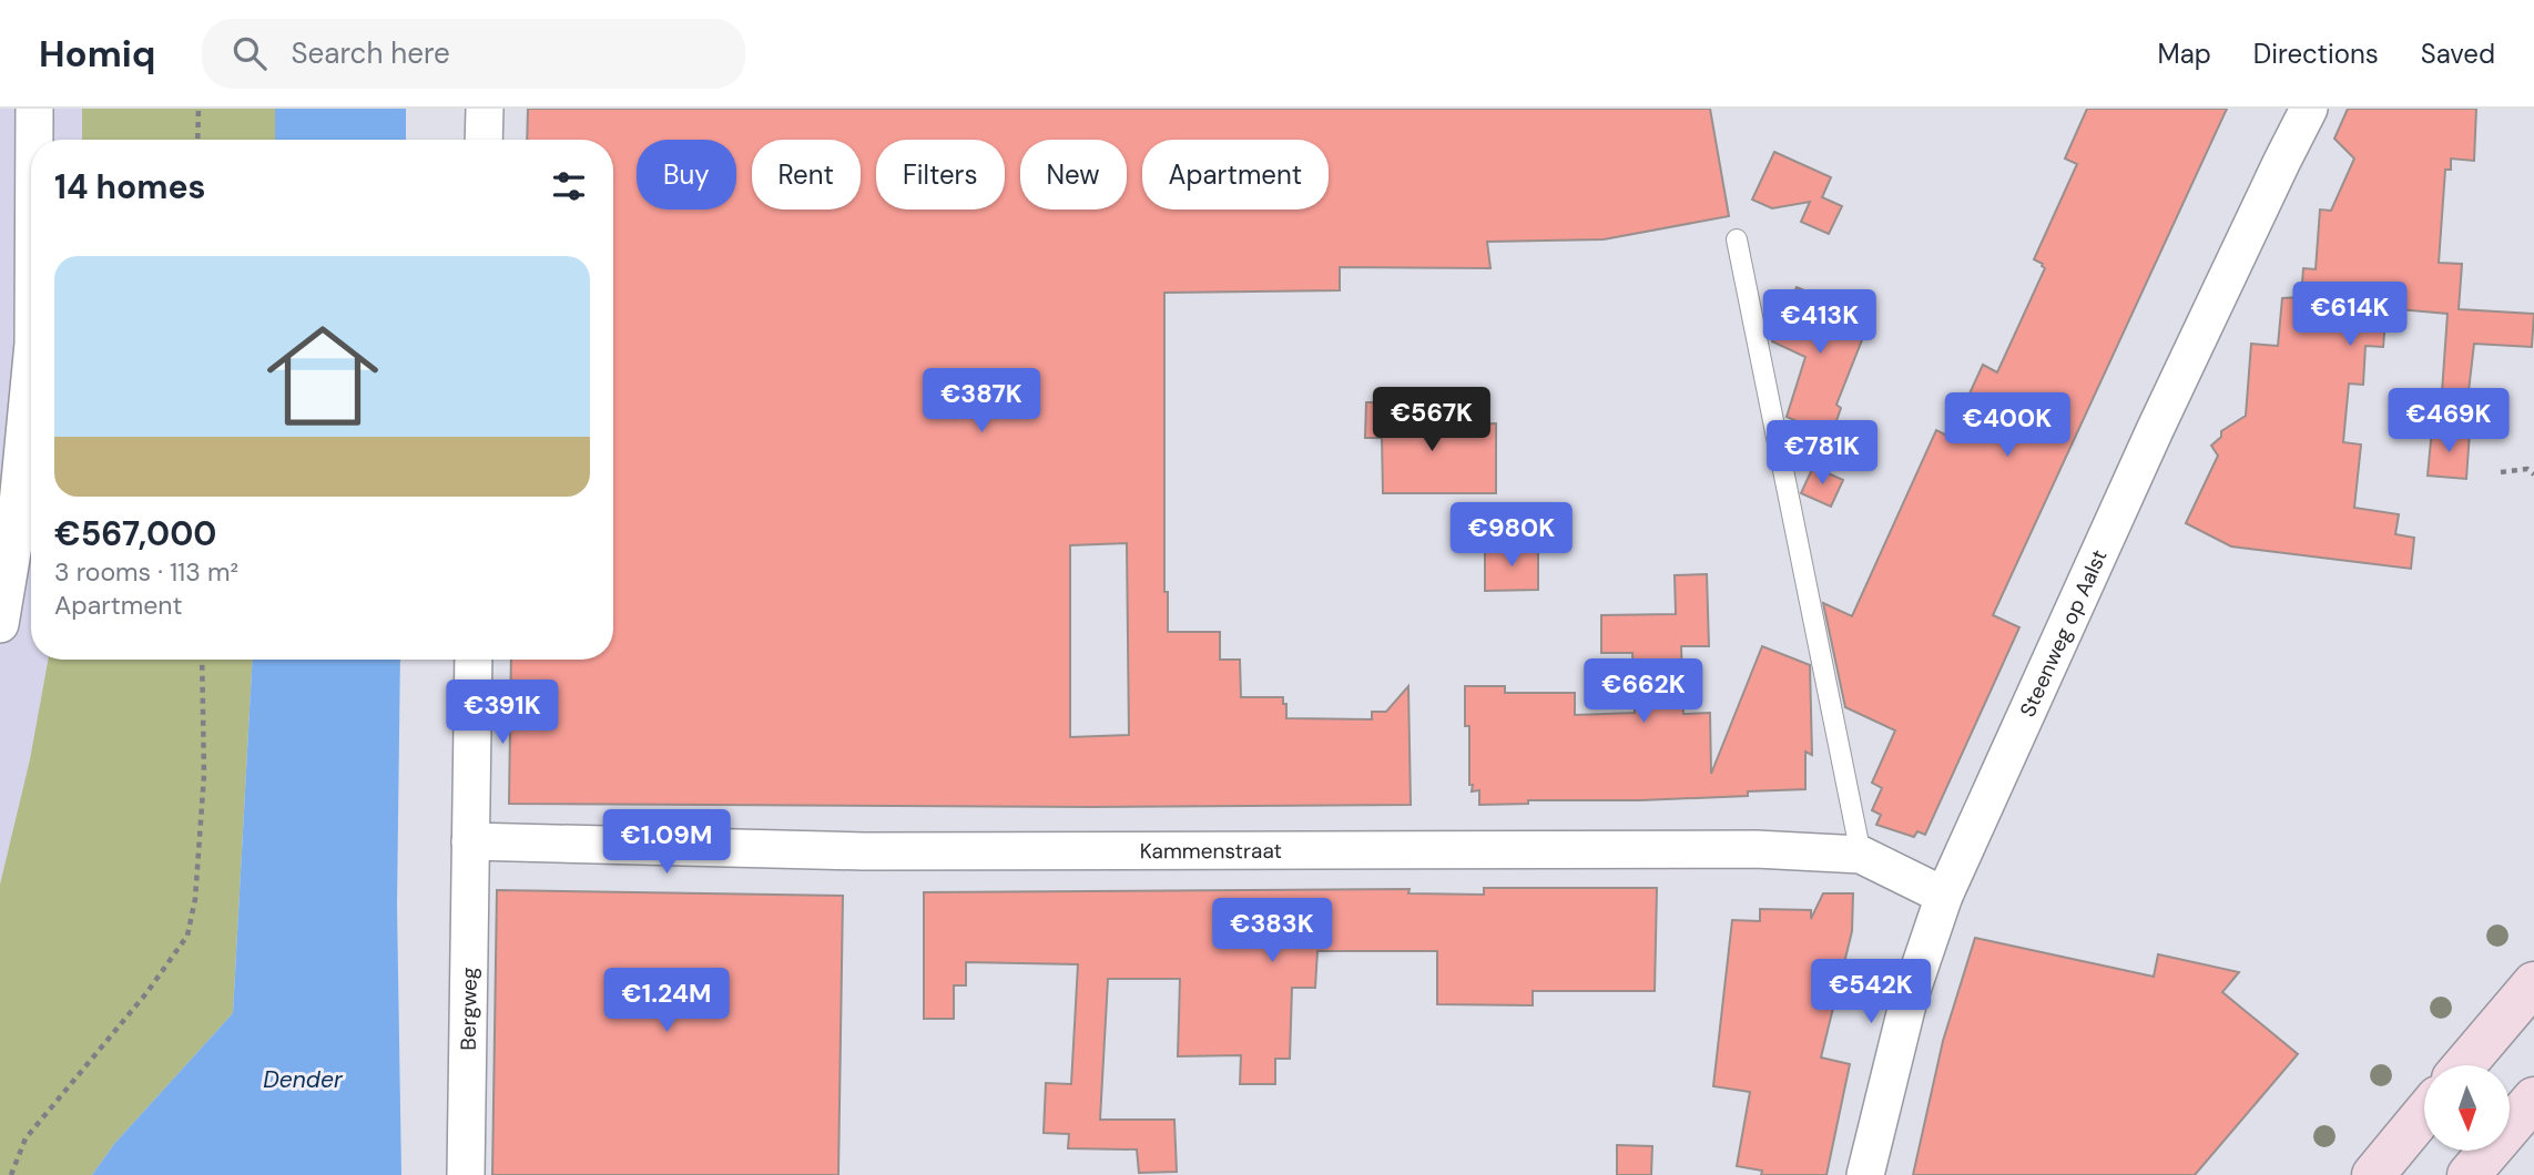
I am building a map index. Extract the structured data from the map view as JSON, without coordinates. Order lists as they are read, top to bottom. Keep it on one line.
{"streets":{"street":["Steenweg op Aalst","Kammenstraat","Bergweg"]},"crossings":[["Steenweg op Aalst","Kammenstraat"],["Kammenstraat","Bergweg"]],"water":["Dender"],"north":"bottom","page":{"header":"Homiq","search":"Search here","nav":["Map","Directions","Saved"],"chip":["Buy","Rent","Filters","New","Apartment"],"heading":"14 homes","list":[{"name":"€567,000","note":"3 rooms · 113 m² · Apartment"}],"price":["€614K","€413K","€387K","€567K","€469K","€400K","€781K","€980K","€662K","€391K","€1.09M","€383K","€542K","€1.24M"]}}
